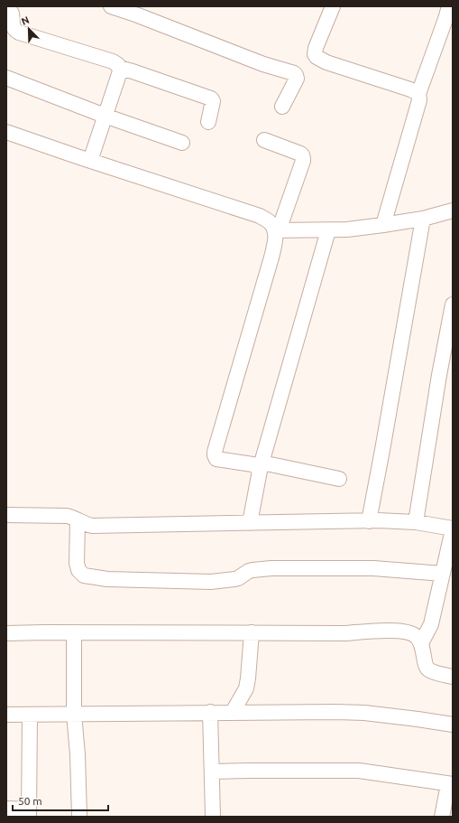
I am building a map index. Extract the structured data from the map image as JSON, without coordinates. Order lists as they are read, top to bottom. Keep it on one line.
{"scale_bar":"50 m","north":"top left"}
